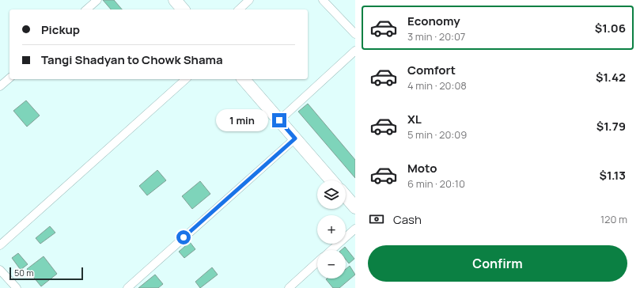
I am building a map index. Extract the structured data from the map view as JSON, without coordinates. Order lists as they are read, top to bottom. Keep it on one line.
{"scale_bar":"50 m","page":{"list":[{"name":"Economy","note":"3 min · 20:07","value":"$1.06"},{"name":"Comfort","note":"4 min · 20:08","value":"$1.42"},{"name":"XL","note":"5 min · 20:09","value":"$1.79"},{"name":"Moto","note":"6 min · 20:10","value":"$1.13"}],"banner":["Pickup","Tangi Shadyan to Chowk Shama"],"bubble":"1 min","map_buttons":["+","−"],"pay":["Cash","120 m"],"buttons":"Confirm","scale":"50 m"}}
